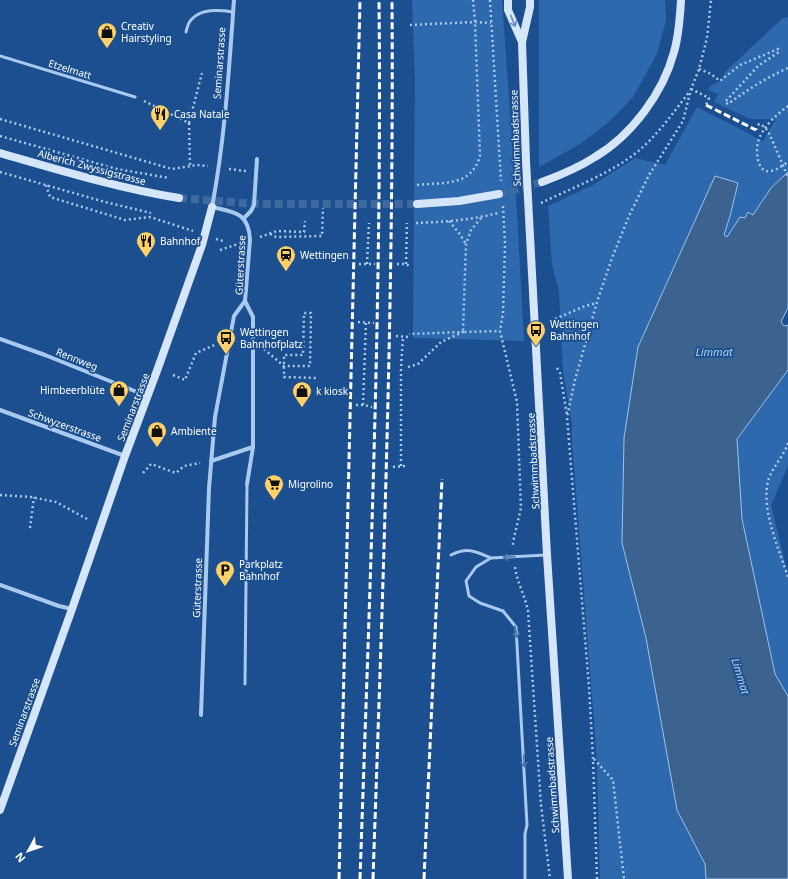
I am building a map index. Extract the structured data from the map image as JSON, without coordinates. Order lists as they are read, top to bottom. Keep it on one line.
{"streets":{"street":["Seminarstrasse","Schwimmbadstrasse","Alberich Zwyssigstrasse","Güterstrasse","Rennweg","Schwyzerstrasse"],"lane":["Etzelmatt"]},"crossings":[["Seminarstrasse","Rennweg"],["Seminarstrasse","Schwyzerstrasse"]],"water":["Limmat"],"places":{"shop":["Creativ Hairstyling","Himbeerblüte","k kiosk","Ambiente"],"restaurant":["Casa Natale","Bahnhof"],"station":["Wettingen"],"bus stop":["Wettingen Bahnhof","Wettingen Bahnhofplatz"],"supermarket":["Migrolino"],"parking":["Parkplatz Bahnhof"]},"north":"bottom left"}
